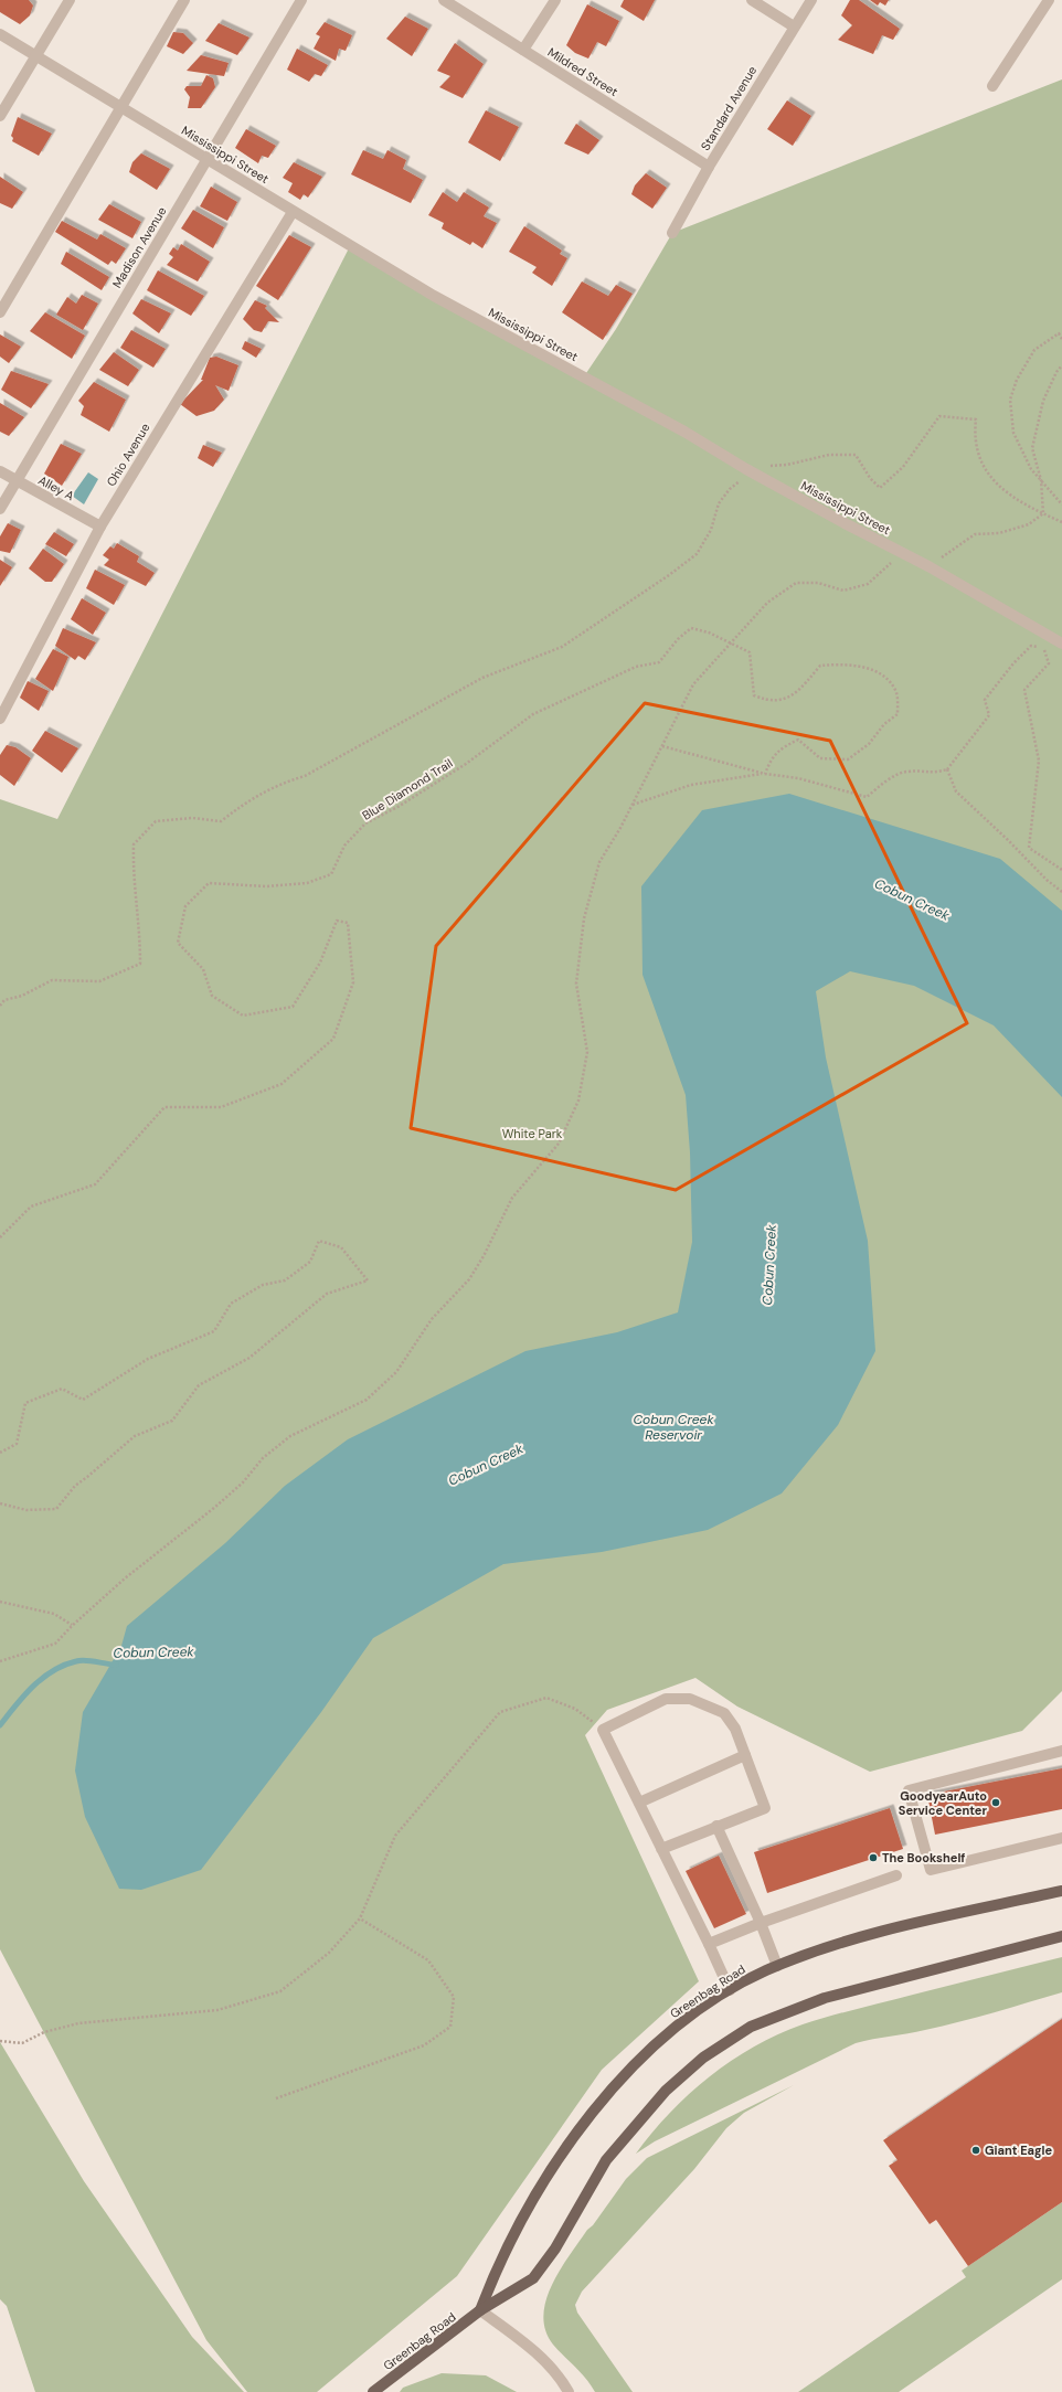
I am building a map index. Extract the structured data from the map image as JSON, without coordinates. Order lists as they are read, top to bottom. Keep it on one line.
{"streets":{"main road":["Greenbag Road"],"street":["Mildred Street","Standard Avenue","Mississippi Street","Madison Avenue","Ohio Avenue","Alley A"],"path":["Blue Diamond Trail"]},"crossings":[["Mildred Street","Standard Avenue"],["Mississippi Street","Madison Avenue"],["Mississippi Street","Ohio Avenue"],["Madison Avenue","Alley A"],["Ohio Avenue","Alley A"]],"water":["Cobun Creek","Cobun Creek Reservoir"],"parks":["White Park"],"places":["GoodyearAuto Service Center","The Bookshelf","Giant Eagle"]}
